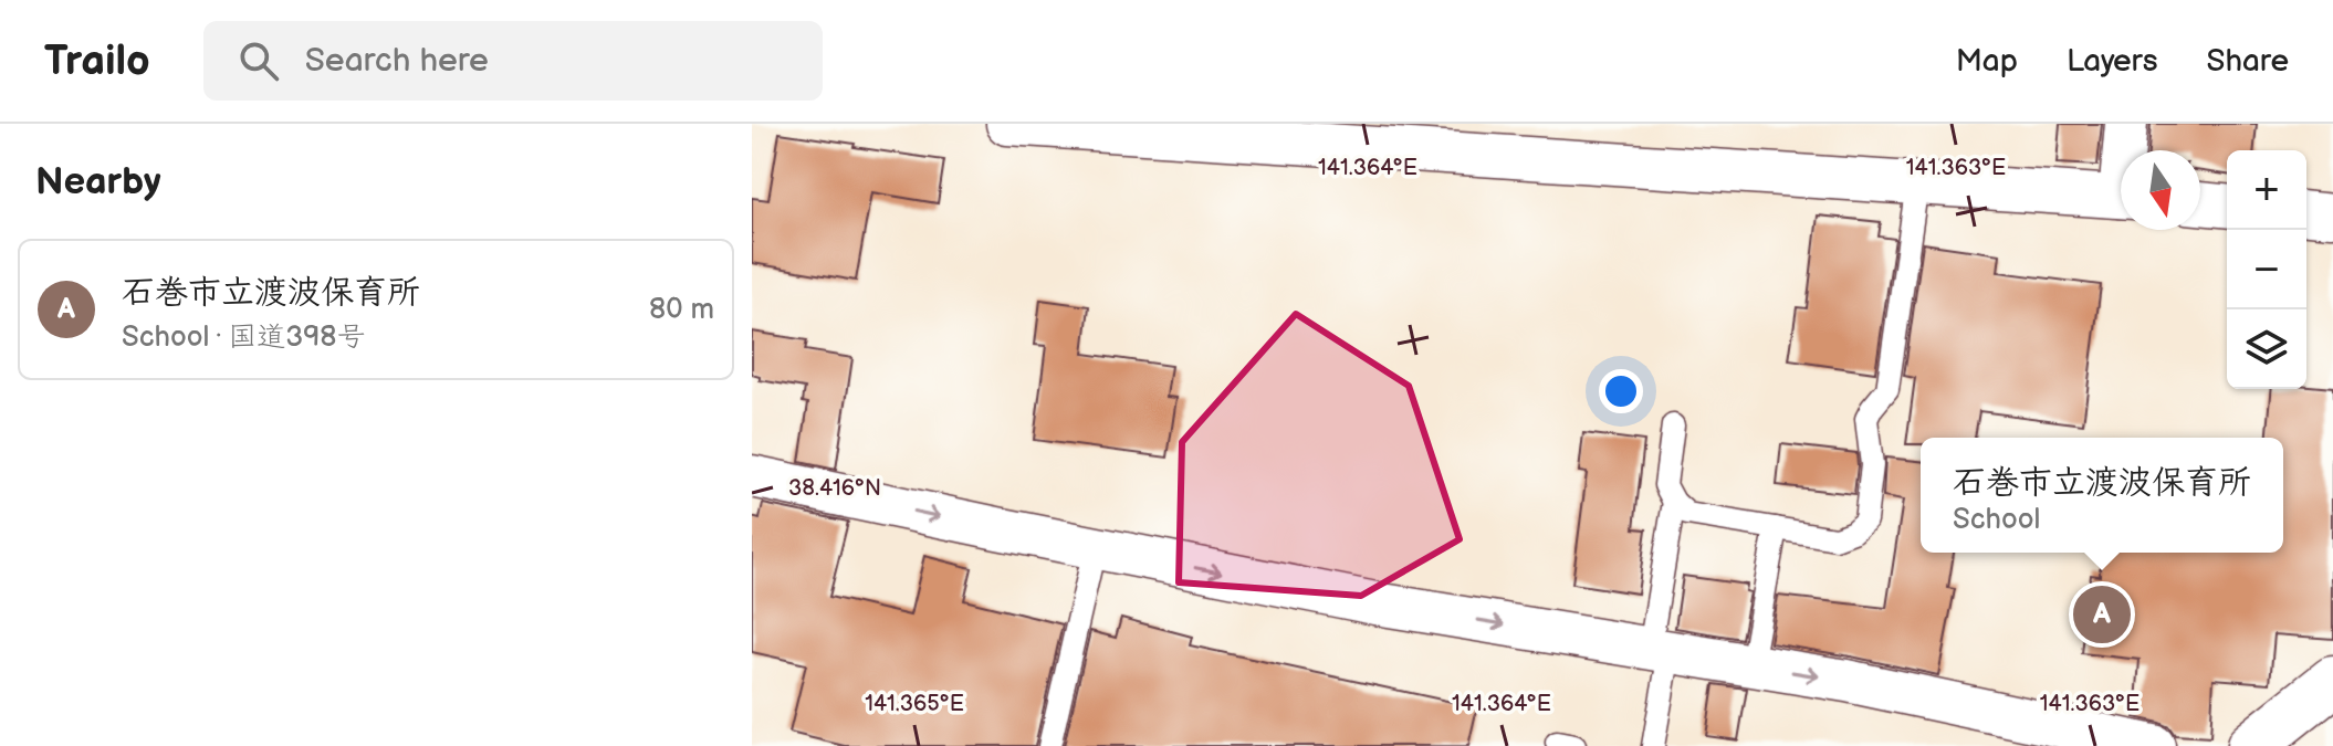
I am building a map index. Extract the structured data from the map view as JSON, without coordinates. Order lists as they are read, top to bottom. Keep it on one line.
{"north":"bottom","page":{"header":"Trailo","search":"Search here","nav":["Map","Layers","Share"],"heading":"Nearby","map_buttons":["+","−"],"list":[{"mark":"A","name":"石巻市立渡波保育所","note":"School · 国道398号","value":"80 m"}],"popup":["石巻市立渡波保育所","School"],"pins":"A"},"coordinates":["141.364°E","141.363°E","38.416°N","141.365°E"]}
